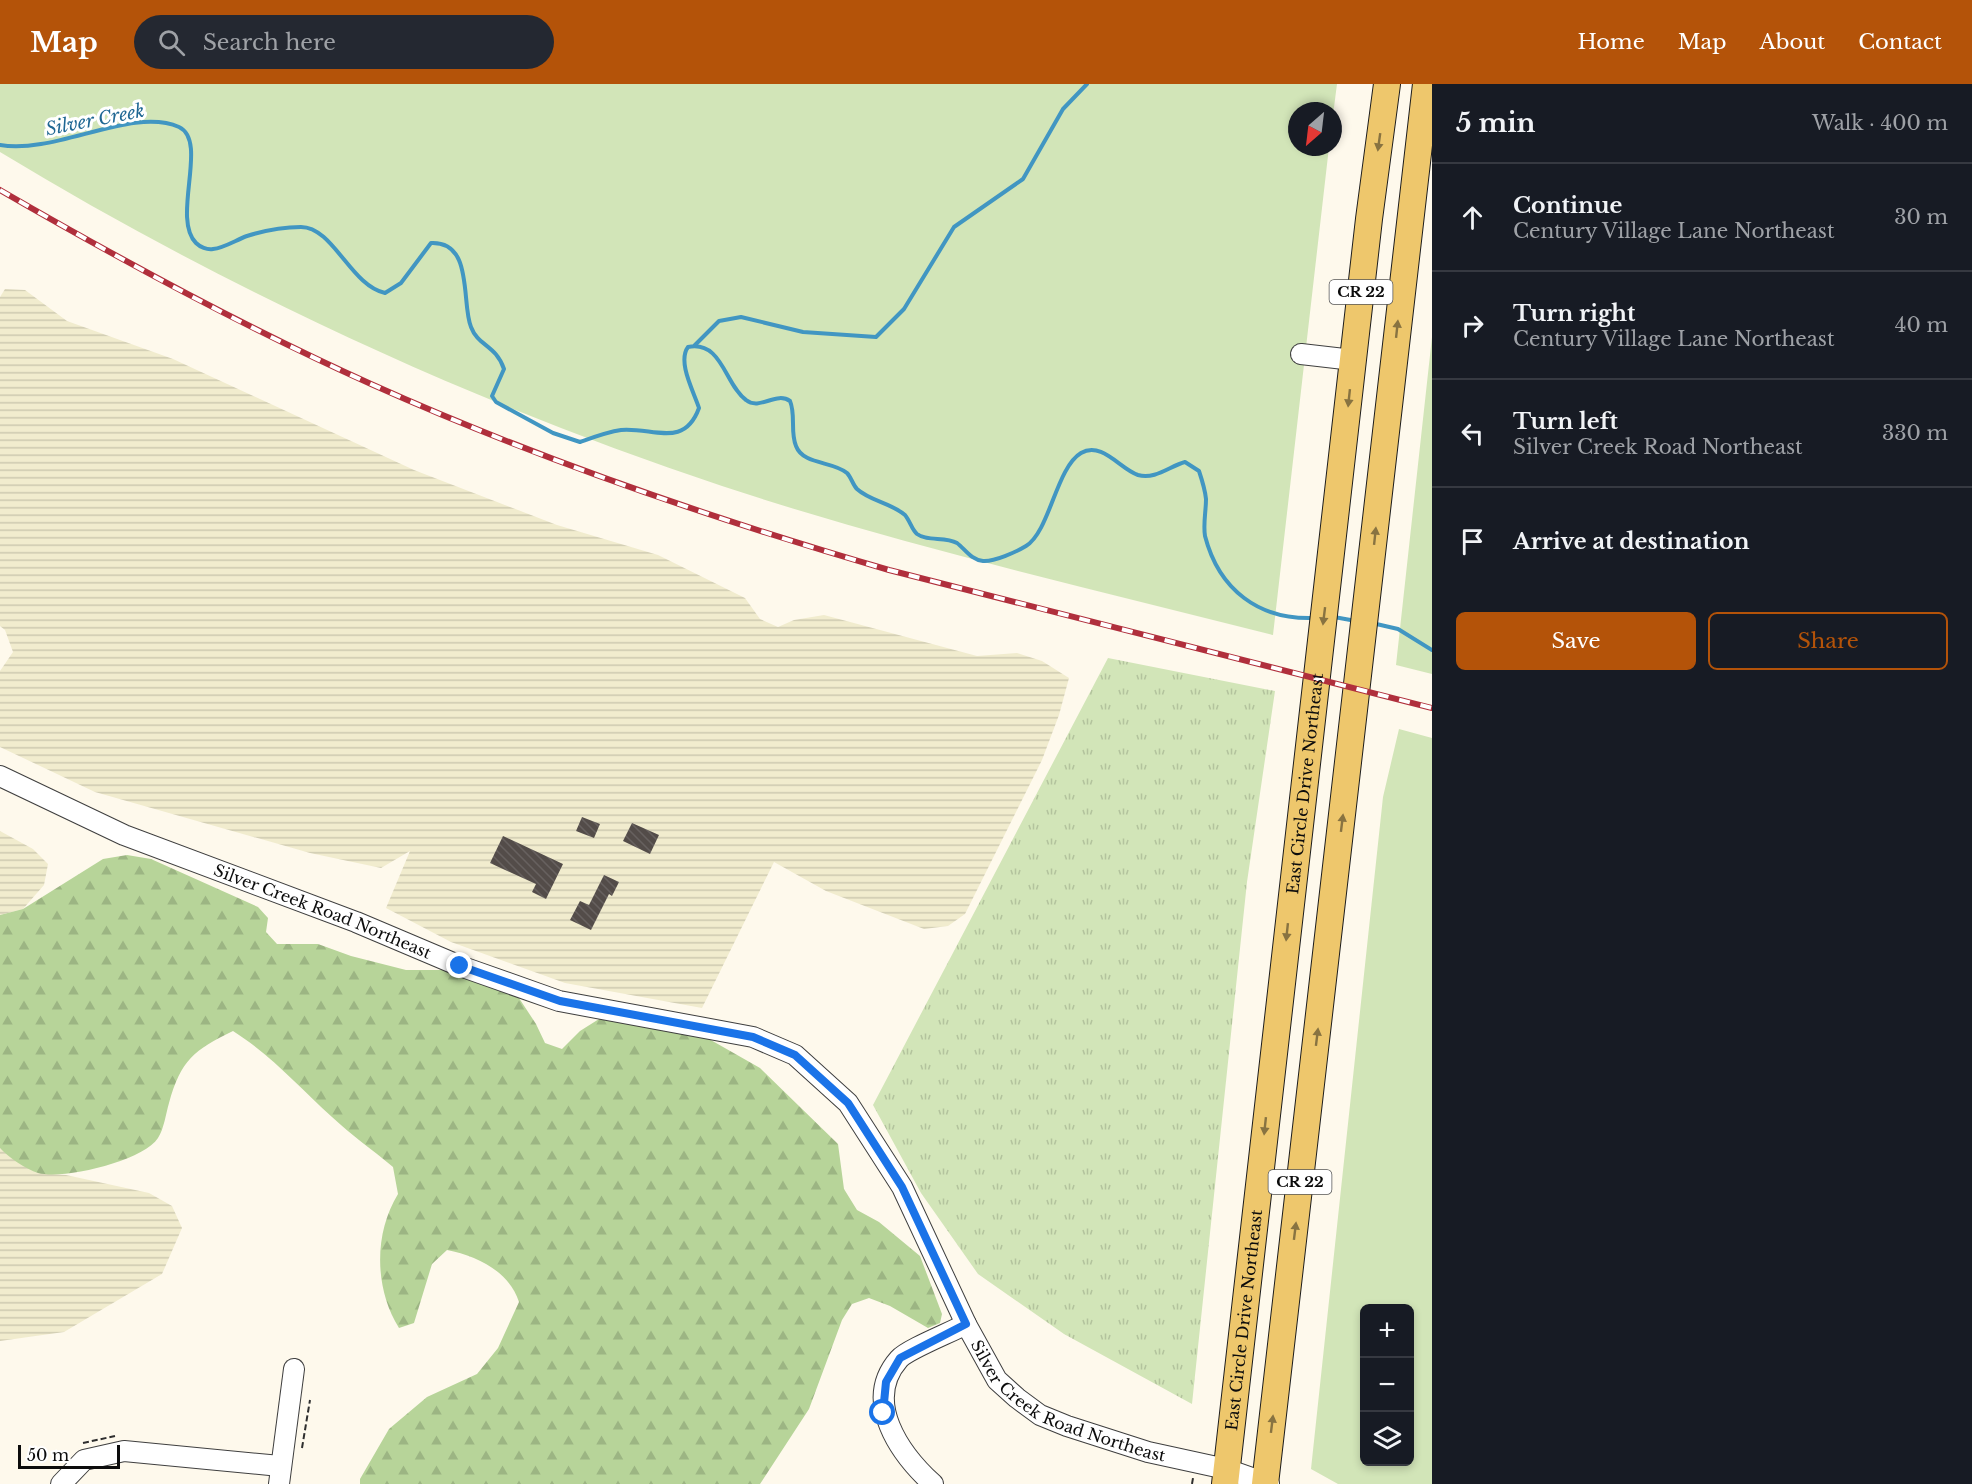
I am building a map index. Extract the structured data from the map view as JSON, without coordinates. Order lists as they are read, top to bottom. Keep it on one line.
{"streets":{"main road":["CR 22","East Circle Drive Northeast"],"street":["Silver Creek Road Northeast"]},"crossings":[["CR 22","Silver Creek Road Northeast"],["East Circle Drive Northeast","Silver Creek Road Northeast"]],"water":["Silver Creek"],"scale_bar":"50 m","north":"bottom left","page":{"header":"Map","search":"Search here","nav":["Home","Map","About","Contact"],"heading":["5 min","Walk · 400 m"],"list":[["Continue","Century Village Lane Northeast","30 m"],["Turn right","Century Village Lane Northeast","40 m"],["Turn left","Silver Creek Road Northeast","330 m"],"Arrive at destination"],"buttons":["Save","Share"],"map_buttons":["+","−"],"scale":"50 m"}}
